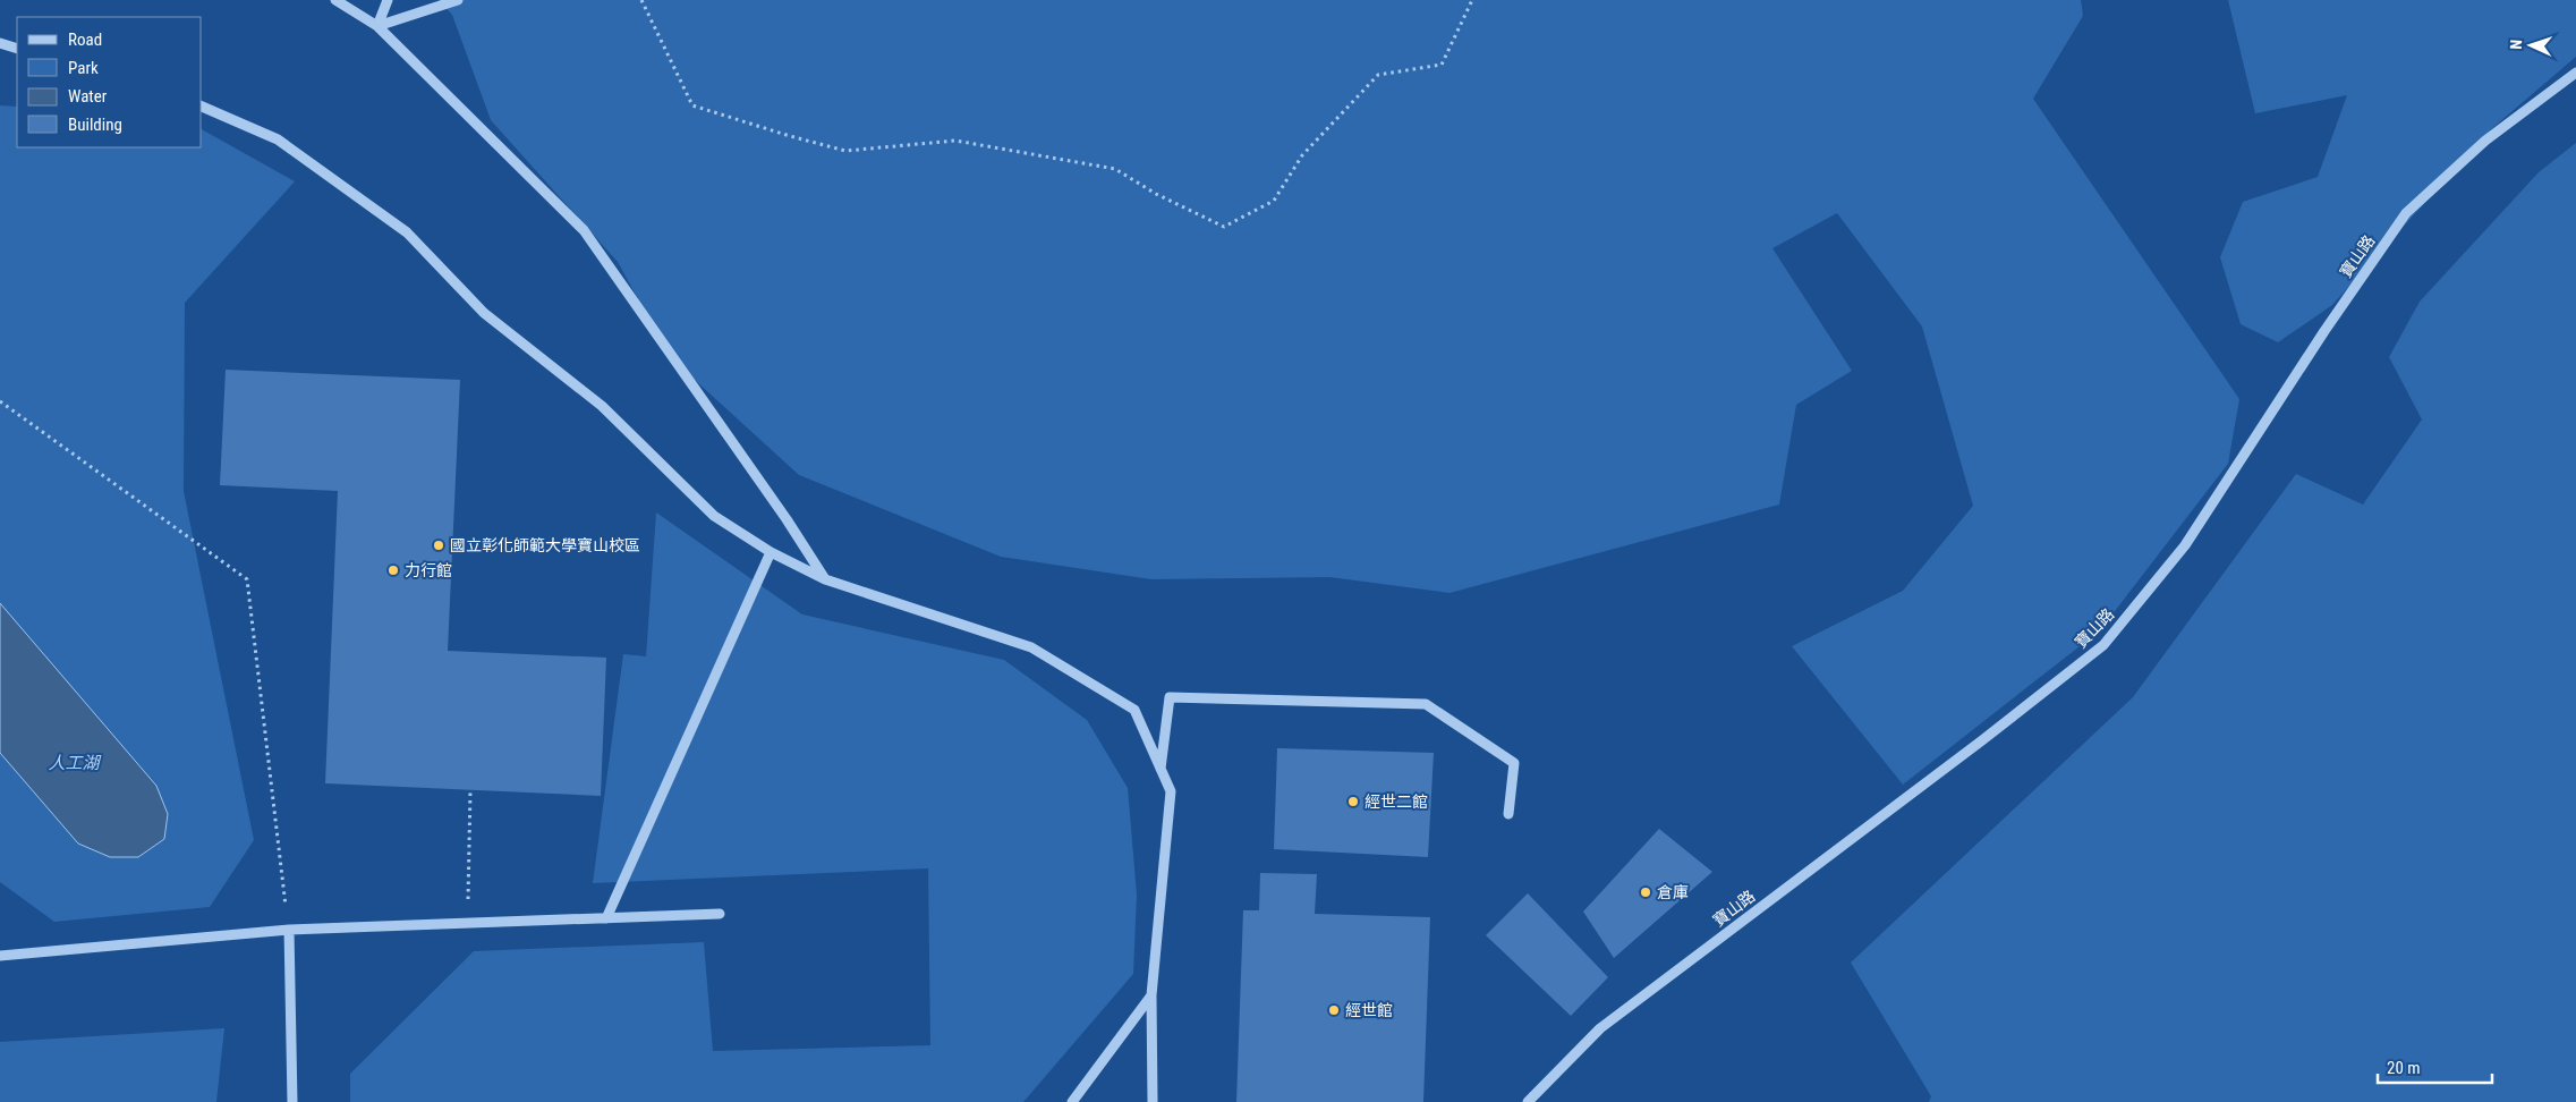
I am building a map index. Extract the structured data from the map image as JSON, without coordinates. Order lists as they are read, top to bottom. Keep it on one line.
{"streets":{"street":["寶山路"]},"water":["人工湖"],"places":["國立彰化師範大學寶山校區","力行館","經世二館","倉庫","經世館"],"legend":["Road","Park","Water","Building"],"scale_bar":"20 m","north":"left"}
